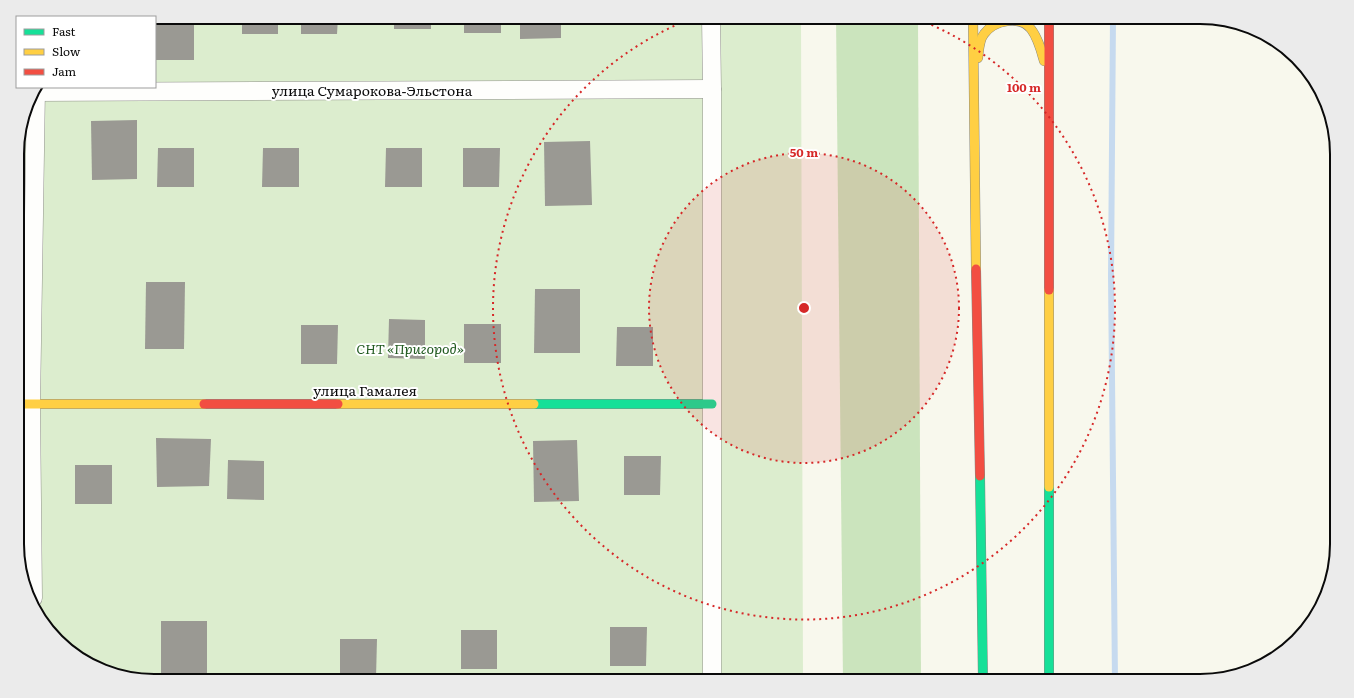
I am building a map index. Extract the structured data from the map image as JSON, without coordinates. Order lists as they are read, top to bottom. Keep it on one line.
{"streets":{"main road":["улица Гамалея"],"street":["улица Сумарокова-Эльстона"]},"parks":["СНТ «Пригород»"],"legend":["Fast","Slow","Jam"],"rings":["100 m","50 m"]}
